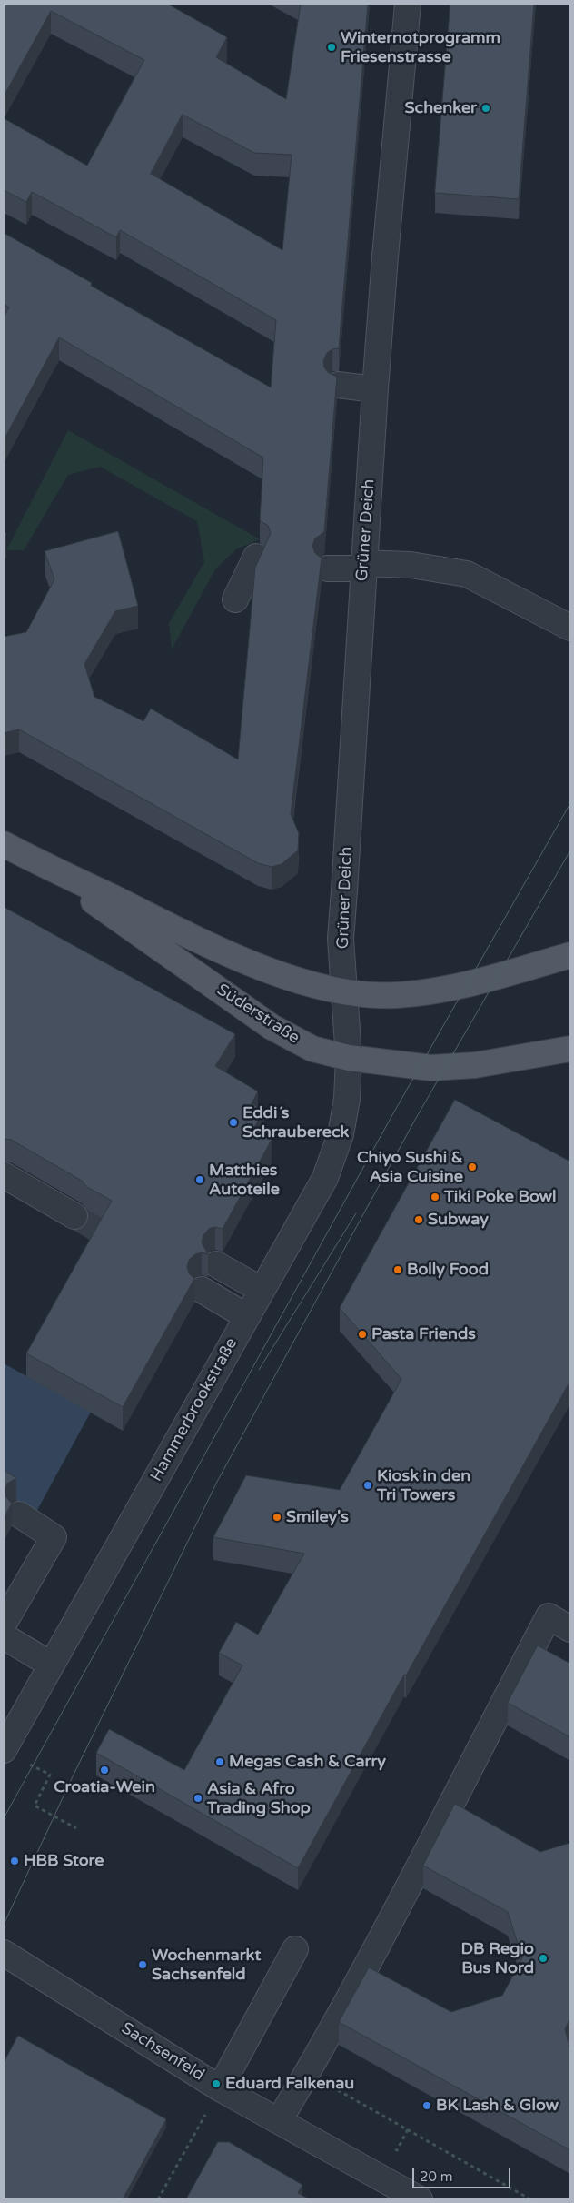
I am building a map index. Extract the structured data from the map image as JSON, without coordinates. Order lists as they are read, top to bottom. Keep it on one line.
{"streets":{"main road":["Süderstraße"],"street":["Grüner Deich","Hammerbrookstraße","Sachsenfeld"]},"crossings":[["Grüner Deich","Süderstraße"],["Grüner Deich","Hammerbrookstraße"],["Süderstraße","Hammerbrookstraße"]],"places":["Winternotprogramm Friesenstrasse","Schenker","Eddi´s Schraubereck","Chiyo Sushi & Asia Cuisine","Matthies Autoteile","Tiki Poke Bowl","Subway","Bolly Food","Pasta Friends","Kiosk in den Tri Towers","Smiley's","Megas Cash & Carry","Croatia-Wein","Asia & Afro Trading Shop","HBB Store","DB Regio Bus Nord","Wochenmarkt Sachsenfeld","Eduard Falkenau","BK Lash & Glow"],"scale_bar":"20 m"}
